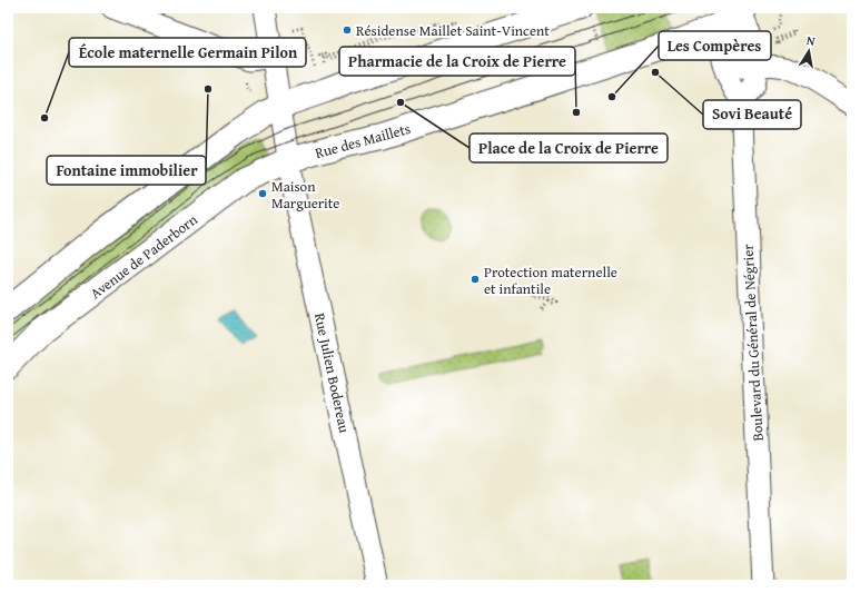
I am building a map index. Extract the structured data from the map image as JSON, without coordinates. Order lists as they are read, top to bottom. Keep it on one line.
{"streets":{"main road":["Rue des Maillets","Avenue de Paderborn"],"street":["Boulevard du Général de Négrier","Rue Julien Bodereau"]},"crossings":[["Rue des Maillets","Avenue de Paderborn"],["Rue des Maillets","Boulevard du Général de Négrier"],["Rue des Maillets","Rue Julien Bodereau"],["Avenue de Paderborn","Rue Julien Bodereau"]],"places":["Résidense Maillet Saint-Vincent","Sovi Beauté","Fontaine immobilier","Les Compères","Place de la Croix de Pierre","Pharmacie de la Croix de Pierre","École maternelle Germain Pilon","Maison Marguerite","Protection maternelle et infantile"],"north":"top"}
